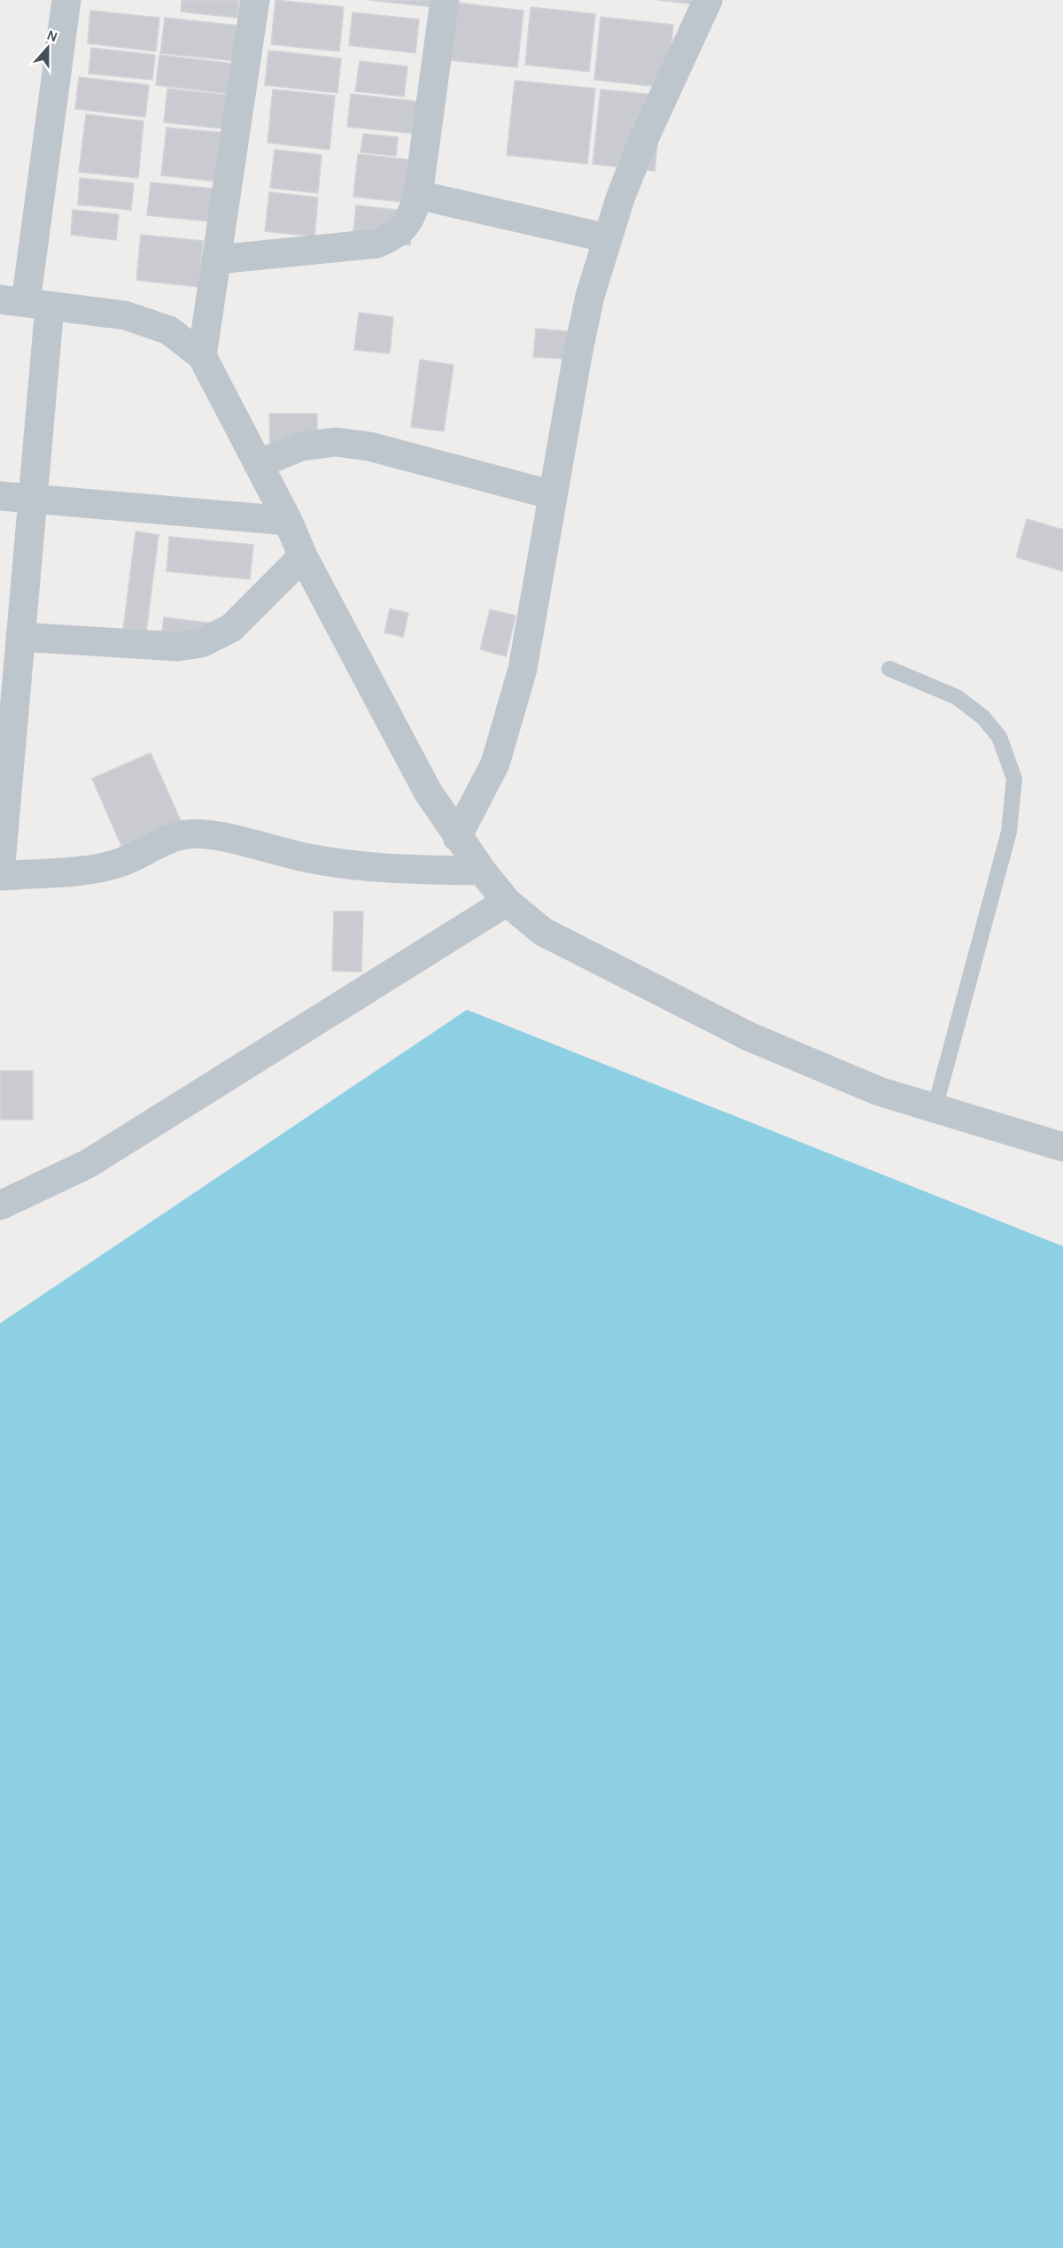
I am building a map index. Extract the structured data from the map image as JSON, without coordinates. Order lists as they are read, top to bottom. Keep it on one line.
{"north":"top"}
